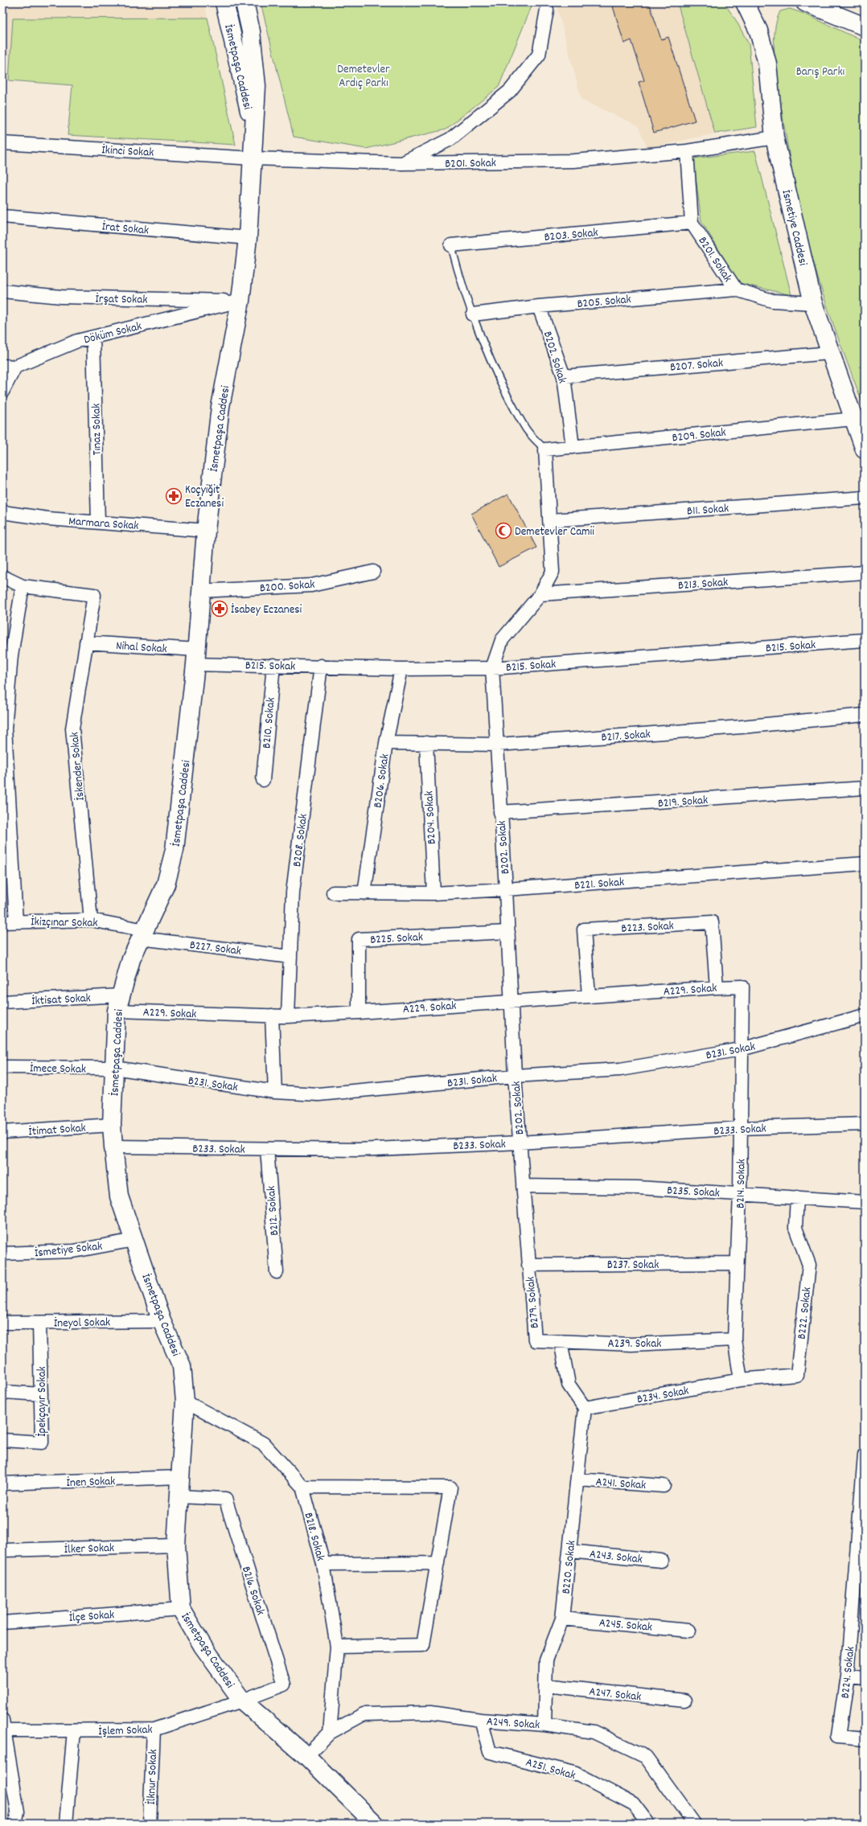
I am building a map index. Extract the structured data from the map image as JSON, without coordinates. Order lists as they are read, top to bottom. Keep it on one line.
{"streets":{"main road":["İsmetpaşa Caddesi","İsmetiye Caddesi"],"street":["İkinci Sokak","B201. Sokak","İrat Sokak","B203. Sokak","İrşat Sokak","B205. Sokak","Döküm Sokak","B202. Sokak","B207. Sokak","Tınaz Sokak","B209. Sokak","B11. Sokak","Marmara Sokak","B213. Sokak","B200. Sokak","B215. Sokak","Nihal Sokak","B210. Sokak","B217. Sokak","İskender Sokak","B206. Sokak","B219. Sokak","B204. Sokak","B208. Sokak","B221. Sokak","İkizçınar Sokak","B223. Sokak","B225. Sokak","B227. Sokak","A229. Sokak","İktisat Sokak","B231. Sokak","İmece Sokak","İtimat Sokak","B233. Sokak","B214. Sokak","B235. Sokak","B212. Sokak","İsmetiye Sokak","B237. Sokak","B279. Sokak","B222. Sokak","İneyol Sokak","A239. Sokak","B234. Sokak","İpekçayır Sokak","İnen Sokak","A241. Sokak","B218. Sokak","İlker Sokak","A243. Sokak","B220. Sokak","B216. Sokak","İlçe Sokak","A245. Sokak","B224. Sokak","A247. Sokak","A249. Sokak","İşlem Sokak","A251. Sokak","İlknur Sokak"]},"crossings":[["İsmetpaşa Caddesi","İkinci Sokak"],["İsmetpaşa Caddesi","B201. Sokak"],["İsmetpaşa Caddesi","İrat Sokak"],["İsmetpaşa Caddesi","İrşat Sokak"],["İsmetpaşa Caddesi","Döküm Sokak"],["İsmetpaşa Caddesi","Marmara Sokak"],["İsmetpaşa Caddesi","B200. Sokak"],["İsmetpaşa Caddesi","B215. Sokak"],["İsmetpaşa Caddesi","Nihal Sokak"],["İsmetpaşa Caddesi","İkizçınar Sokak"],["İsmetpaşa Caddesi","B227. Sokak"],["İsmetpaşa Caddesi","A229. Sokak"],["İsmetpaşa Caddesi","İktisat Sokak"],["İsmetpaşa Caddesi","B231. Sokak"],["İsmetpaşa Caddesi","İmece Sokak"],["İsmetpaşa Caddesi","İtimat Sokak"],["İsmetpaşa Caddesi","B233. Sokak"],["İsmetpaşa Caddesi","İsmetiye Sokak"],["İsmetpaşa Caddesi","İneyol Sokak"],["İsmetpaşa Caddesi","İnen Sokak"],["İsmetpaşa Caddesi","B218. Sokak"],["İsmetpaşa Caddesi","İlker Sokak"],["İsmetpaşa Caddesi","B216. Sokak"],["İsmetpaşa Caddesi","İlçe Sokak"],["İsmetpaşa Caddesi","A249. Sokak"],["İsmetpaşa Caddesi","İşlem Sokak"],["İkinci Sokak","B201. Sokak"],["B201. Sokak","İsmetiye Caddesi"],["B201. Sokak","B203. Sokak"],["B201. Sokak","B205. Sokak"],["İsmetiye Caddesi","B207. Sokak"],["İsmetiye Caddesi","B209. Sokak"],["İrşat Sokak","Döküm Sokak"],["B205. Sokak","B202. Sokak"],["Döküm Sokak","Tınaz Sokak"],["B202. Sokak","B207. Sokak"],["B202. Sokak","B209. Sokak"],["B202. Sokak","B11. Sokak"],["B202. Sokak","B213. Sokak"],["B202. Sokak","B215. Sokak"],["B202. Sokak","B217. Sokak"],["B202. Sokak","B219. Sokak"],["B202. Sokak","B221. Sokak"],["B202. Sokak","B225. Sokak"],["B202. Sokak","A229. Sokak"],["B202. Sokak","B231. Sokak"],["B202. Sokak","B233. Sokak"],["B202. Sokak","B235. Sokak"],["B202. Sokak","B237. Sokak"],["B202. Sokak","B279. Sokak"],["Tınaz Sokak","Marmara Sokak"],["B215. Sokak","Nihal Sokak"],["B215. Sokak","B210. Sokak"],["B215. Sokak","B206. Sokak"],["B215. Sokak","B208. Sokak"],["Nihal Sokak","İskender Sokak"],["B217. Sokak","B206. Sokak"],["B217. Sokak","B204. Sokak"],["İskender Sokak","İkizçınar Sokak"],["B206. Sokak","B221. Sokak"],["B204. Sokak","B221. Sokak"],["B208. Sokak","B227. Sokak"],["B208. Sokak","A229. Sokak"],["İkizçınar Sokak","B227. Sokak"],["B223. Sokak","A229. Sokak"],["B225. Sokak","A229. Sokak"],["A229. Sokak","İktisat Sokak"],["A229. Sokak","B214. Sokak"],["B231. Sokak","İmece Sokak"],["B231. Sokak","B214. Sokak"],["B233. Sokak","B214. Sokak"],["B233. Sokak","B212. Sokak"],["B214. Sokak","B235. Sokak"],["B214. Sokak","B237. Sokak"],["B214. Sokak","B222. Sokak"],["B214. Sokak","A239. Sokak"],["B214. Sokak","B234. Sokak"],["B235. Sokak","B222. Sokak"],["B237. Sokak","B279. Sokak"],["B279. Sokak","A239. Sokak"],["B222. Sokak","B234. Sokak"],["İneyol Sokak","İpekçayır Sokak"],["B234. Sokak","B220. Sokak"],["A241. Sokak","B220. Sokak"],["B218. Sokak","A249. Sokak"],["A243. Sokak","B220. Sokak"],["B220. Sokak","A245. Sokak"],["B220. Sokak","A247. Sokak"],["B220. Sokak","A249. Sokak"],["B216. Sokak","İşlem Sokak"],["A249. Sokak","A251. Sokak"],["İşlem Sokak","İlknur Sokak"]],"parks":["Demetevler Ardıç Parkı","Barış Parkı"],"places":{"pharmacy":["Koçyiğit Eczanesi","İsabey Eczanesi"],"mosque":["Demetevler Camii"]}}
